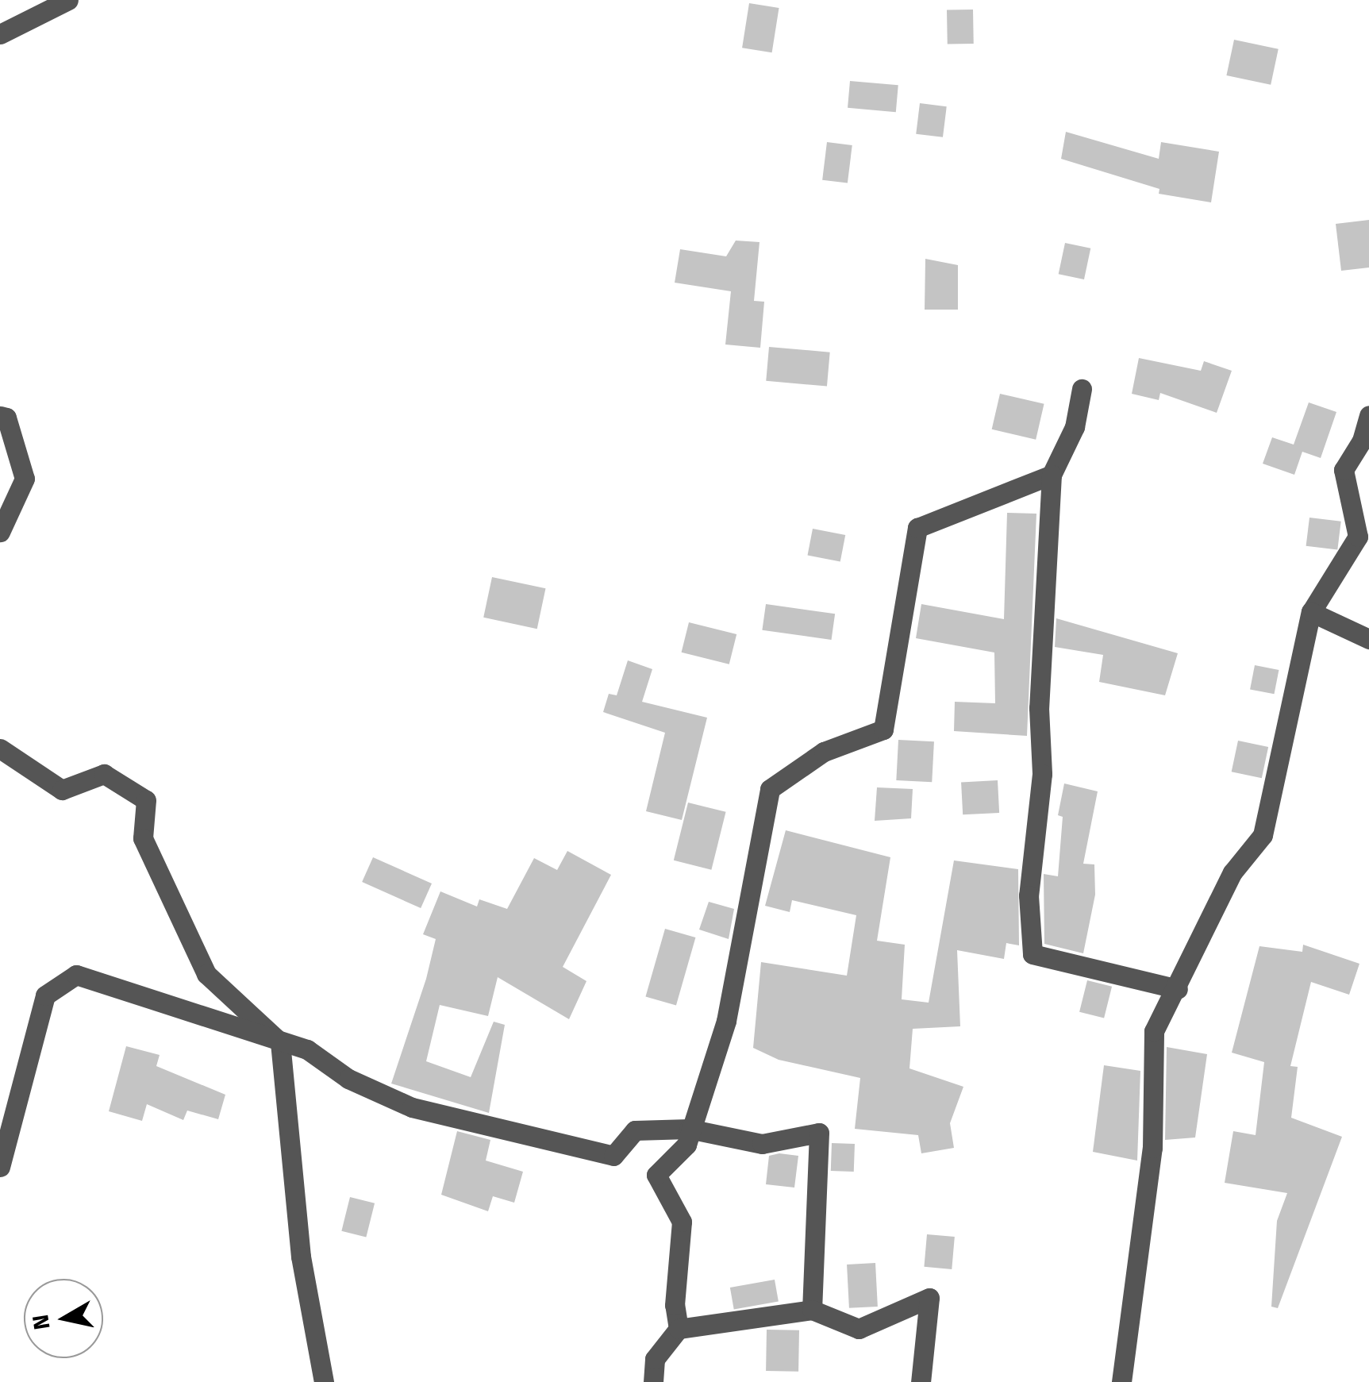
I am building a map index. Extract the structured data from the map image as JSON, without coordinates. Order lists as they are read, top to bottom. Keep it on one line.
{"north":"left"}
